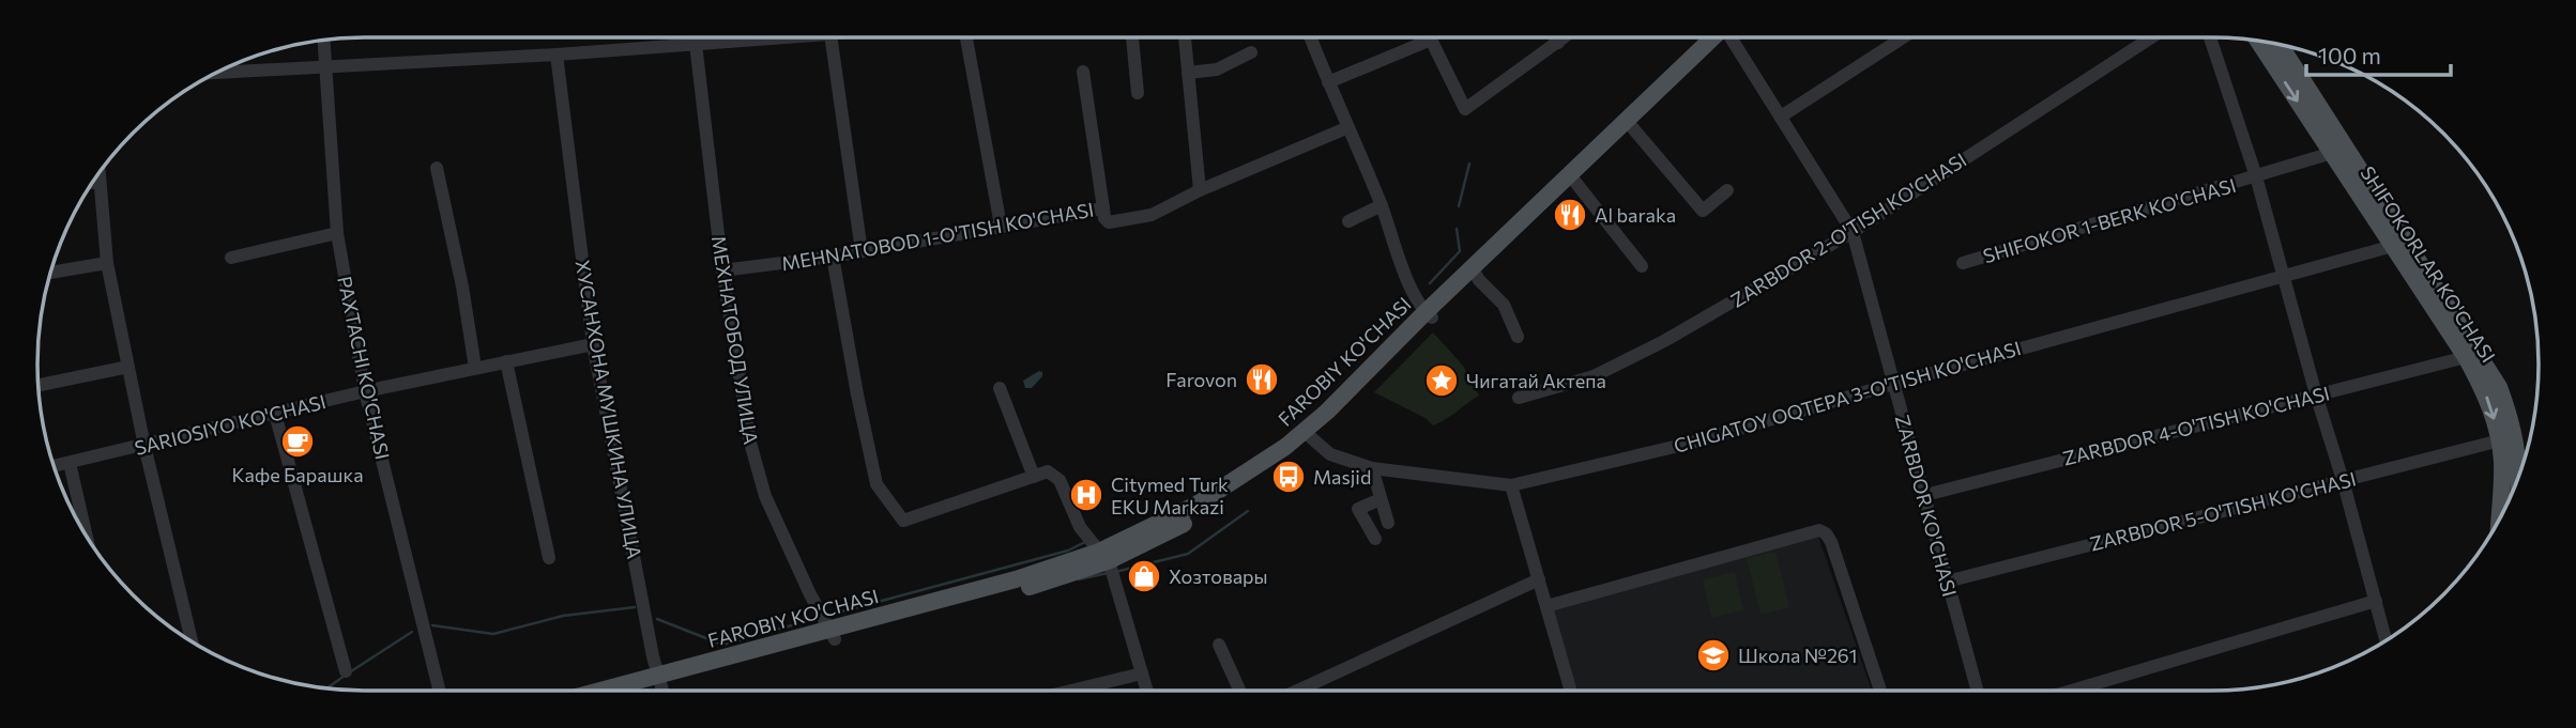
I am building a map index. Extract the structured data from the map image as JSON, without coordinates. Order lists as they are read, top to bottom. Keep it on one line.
{"streets":{"main road":["SHIFOKORLAR KO'CHASI","FAROBIY KO'CHASI"],"street":["SHIFOKOR 1-BERK KO'CHASI","ZARBDOR 2-O'TISH KO'CHASI","MEHNATOBOD 1-O'TISH KO'CHASI","МЕХНАТОБОД УЛИЦА","PAXTACHI KO'CHASI","CHIGATOY OQTEPA 3-O'TISH KO'CHASI","ХУСАНХОНА МУШКИНА УЛИЦА","SARIOSIYO KO'CHASI","ZARBDOR 4-O'TISH KO'CHASI","ZARBDOR KO'CHASI","ZARBDOR 5-O'TISH KO'CHASI"]},"crossings":[["SHIFOKOR 1-BERK KO'CHASI","SHIFOKORLAR KO'CHASI"],["ZARBDOR 2-O'TISH KO'CHASI","ZARBDOR KO'CHASI"],["MEHNATOBOD 1-O'TISH KO'CHASI","МЕХНАТОБОД УЛИЦА"],["SHIFOKORLAR KO'CHASI","CHIGATOY OQTEPA 3-O'TISH KO'CHASI"],["SHIFOKORLAR KO'CHASI","ZARBDOR 4-O'TISH KO'CHASI"],["SHIFOKORLAR KO'CHASI","ZARBDOR 5-O'TISH KO'CHASI"],["МЕХНАТОБОД УЛИЦА","FAROBIY KO'CHASI"],["FAROBIY KO'CHASI","CHIGATOY OQTEPA 3-O'TISH KO'CHASI"],["FAROBIY KO'CHASI","ХУСАНХОНА МУШКИНА УЛИЦА"],["PAXTACHI KO'CHASI","SARIOSIYO KO'CHASI"],["CHIGATOY OQTEPA 3-O'TISH KO'CHASI","ZARBDOR KO'CHASI"],["ХУСАНХОНА МУШКИНА УЛИЦА","SARIOSIYO KO'CHASI"],["ZARBDOR 4-O'TISH KO'CHASI","ZARBDOR KO'CHASI"],["ZARBDOR KO'CHASI","ZARBDOR 5-O'TISH KO'CHASI"]],"places":{"restaurant":["Al baraka","Farovon"],"place":["Чигатай Актепа"],"cafe":["Кафе Барашка"],"bus stop":["Masjid"],"hospital":["Citymed Turk EKU Markazi"],"shop":["Хозтовары"],"school or university":["Школа №261"]},"scale_bar":"100 m"}
